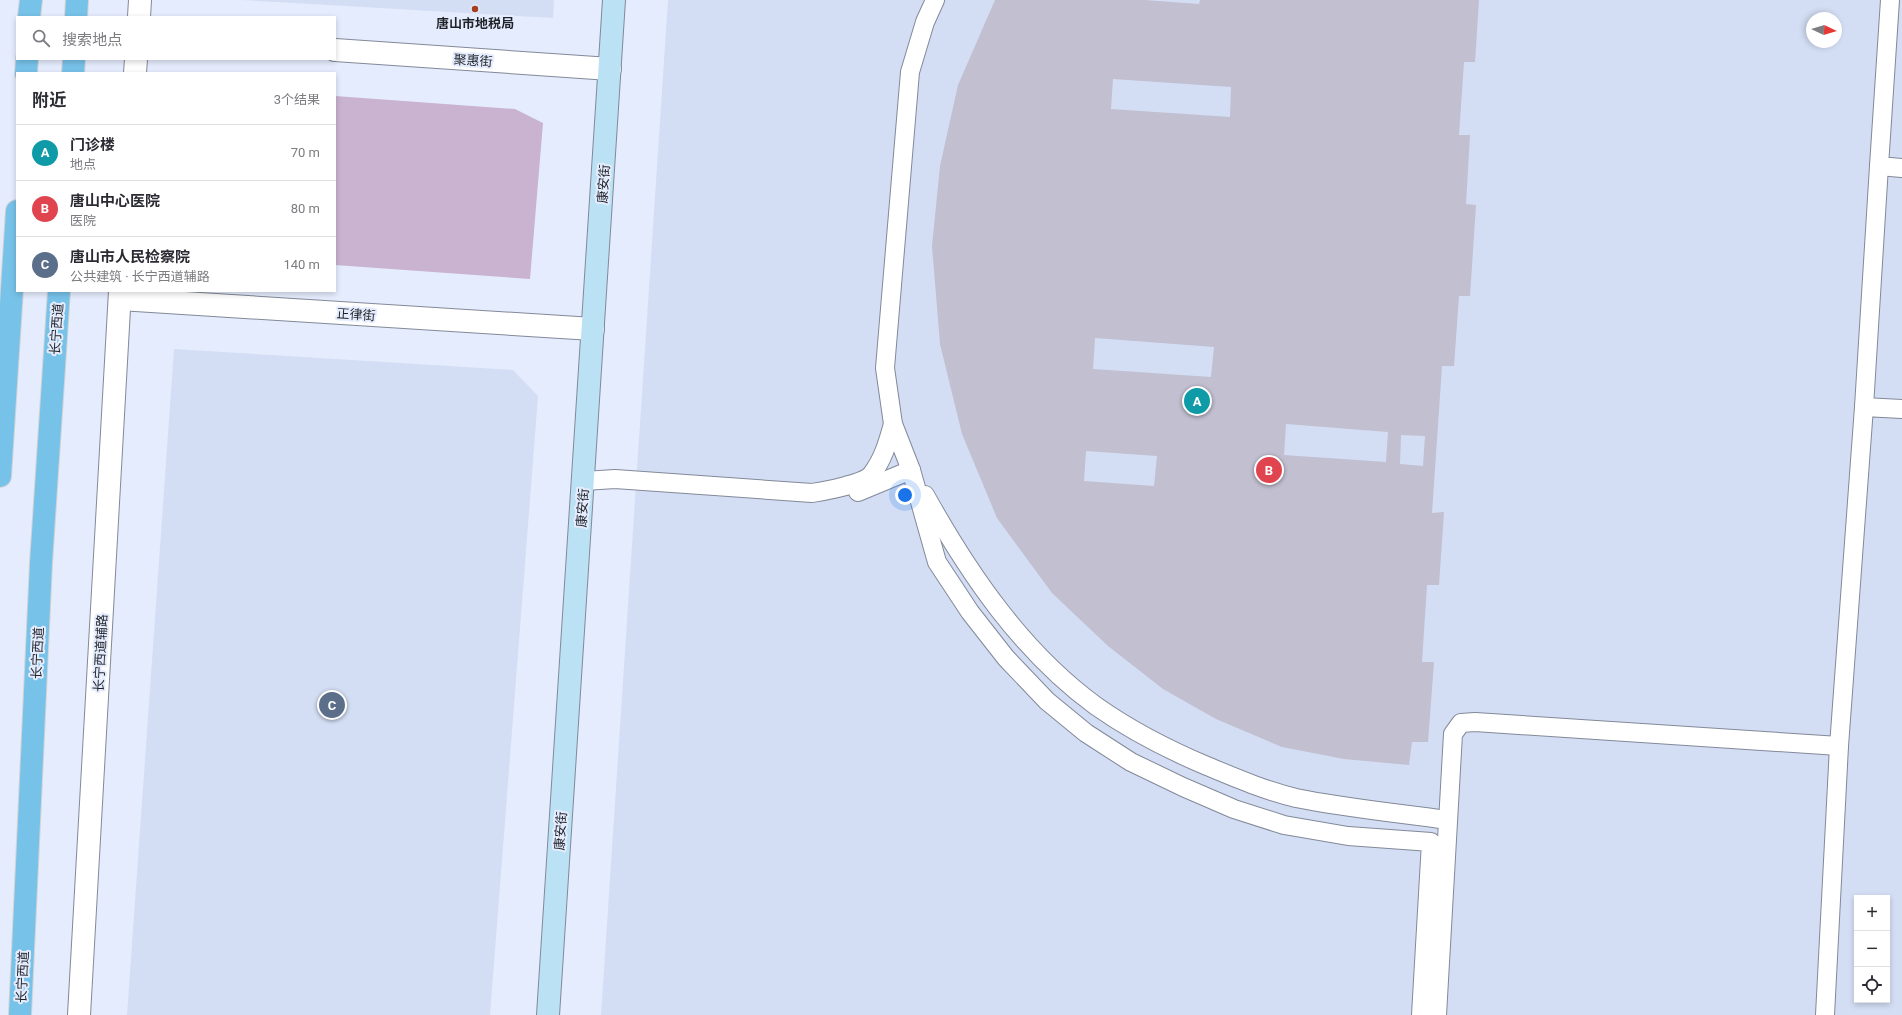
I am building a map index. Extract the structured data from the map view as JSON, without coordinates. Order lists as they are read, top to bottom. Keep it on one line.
{"streets":{"main road":["长宁西道"],"street":["聚惠街","康安街","正律街","长宁西道辅路"]},"crossings":[["聚惠街","康安街"],["康安街","正律街"],["正律街","长宁西道辅路"]],"places":["唐山市地税局"],"north":"right","page":{"search":"搜索地点","heading":["附近","3个结果"],"list":[{"mark":"A","name":"门诊楼","note":"地点","value":"70 m"},{"mark":"B","name":"唐山中心医院","note":"医院","value":"80 m"},{"mark":"C","name":"唐山市人民检察院","note":"公共建筑 · 长宁西道辅路","value":"140 m"}],"pins":["A","B","C"],"map_buttons":["+","−"]}}
